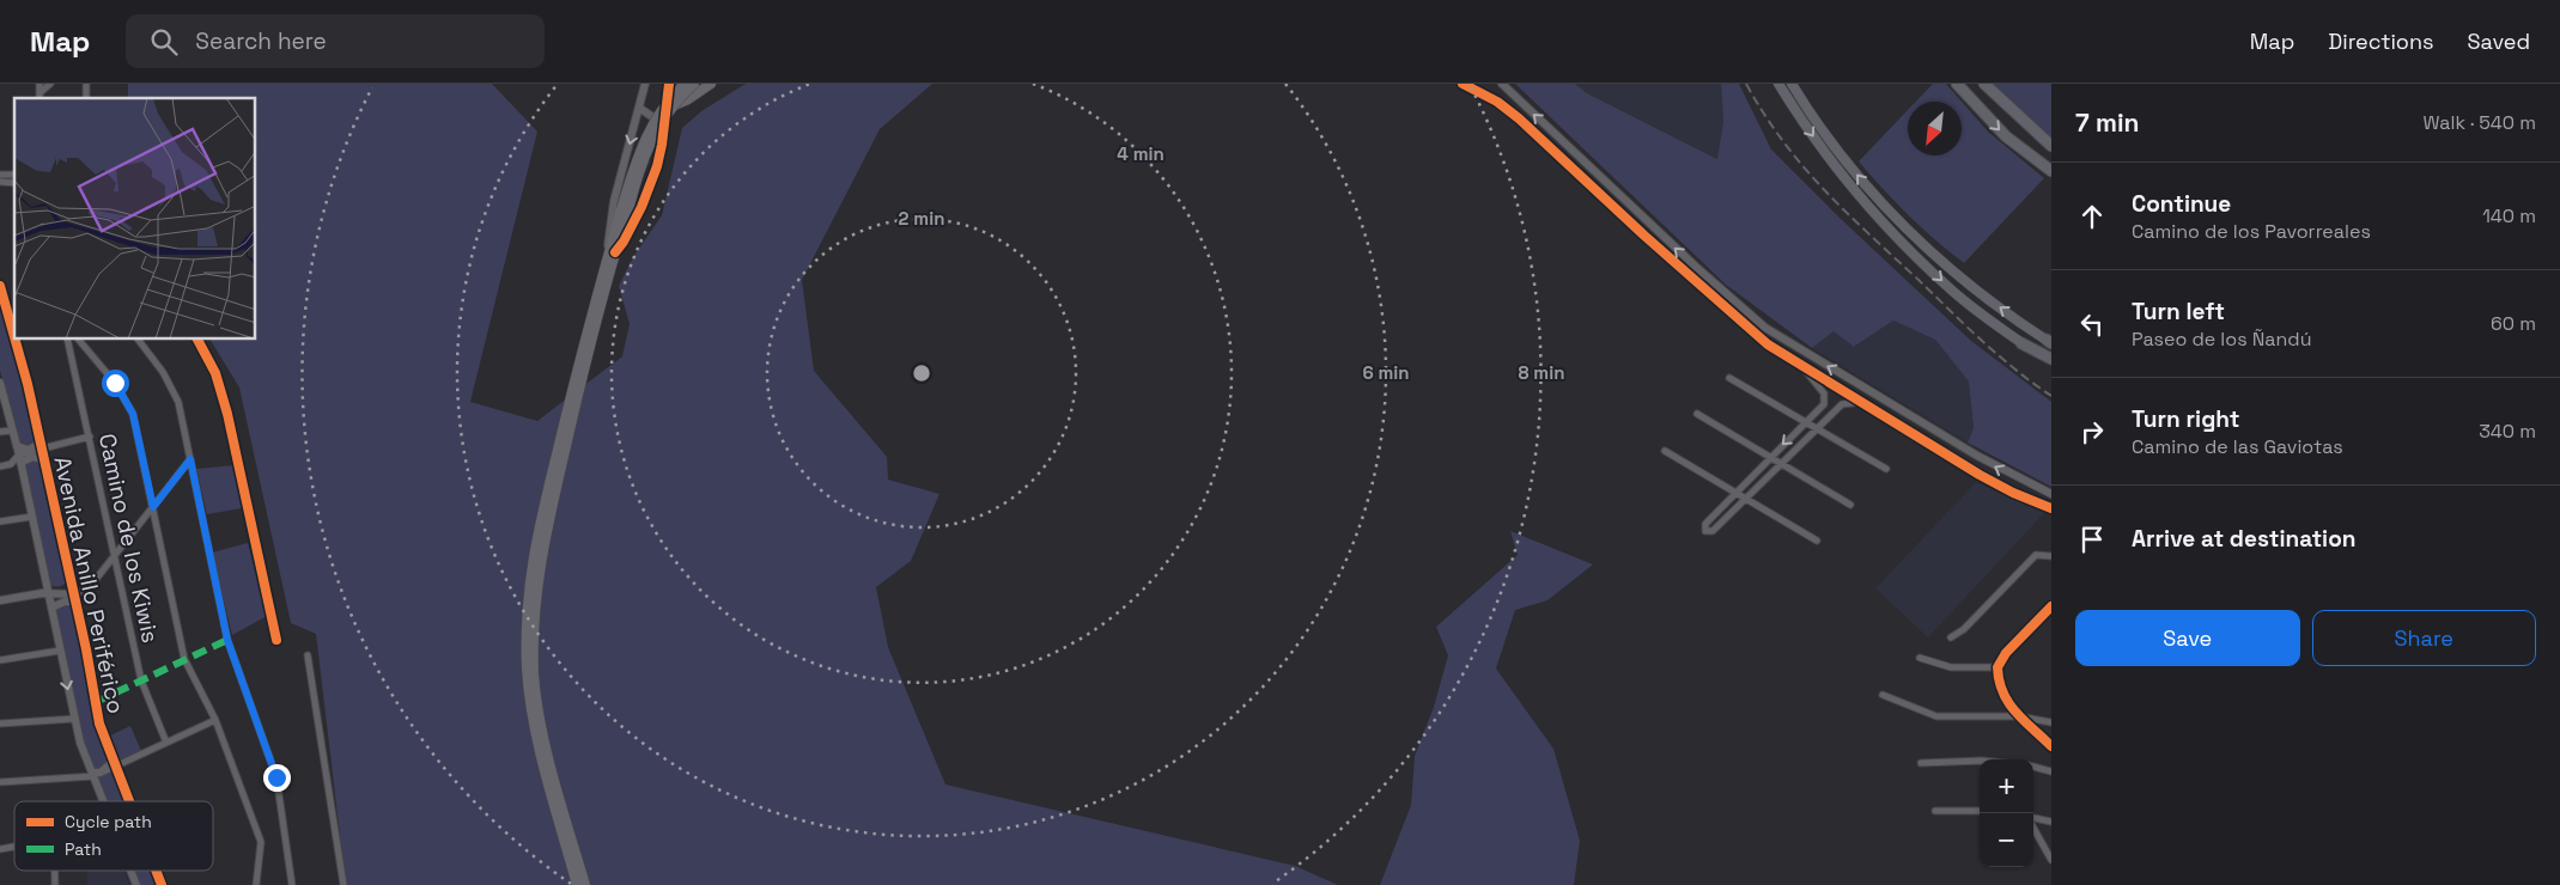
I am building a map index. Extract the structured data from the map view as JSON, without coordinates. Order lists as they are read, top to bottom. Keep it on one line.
{"streets":{"street":["Camino de los Kiwis","Avenida Anillo Periférico"]},"legend":["Cycle path","Path"],"north":"bottom left","page":{"header":"Map","search":"Search here","nav":["Map","Directions","Saved"],"heading":["7 min","Walk · 540 m"],"list":[["Continue","Camino de los Pavorreales","140 m"],["Turn left","Paseo de los Ñandú","60 m"],["Turn right","Camino de las Gaviotas","340 m"],"Arrive at destination"],"buttons":["Save","Share"],"map_buttons":["+","−"]},"rings":["4 min","2 min","6 min","8 min"]}
